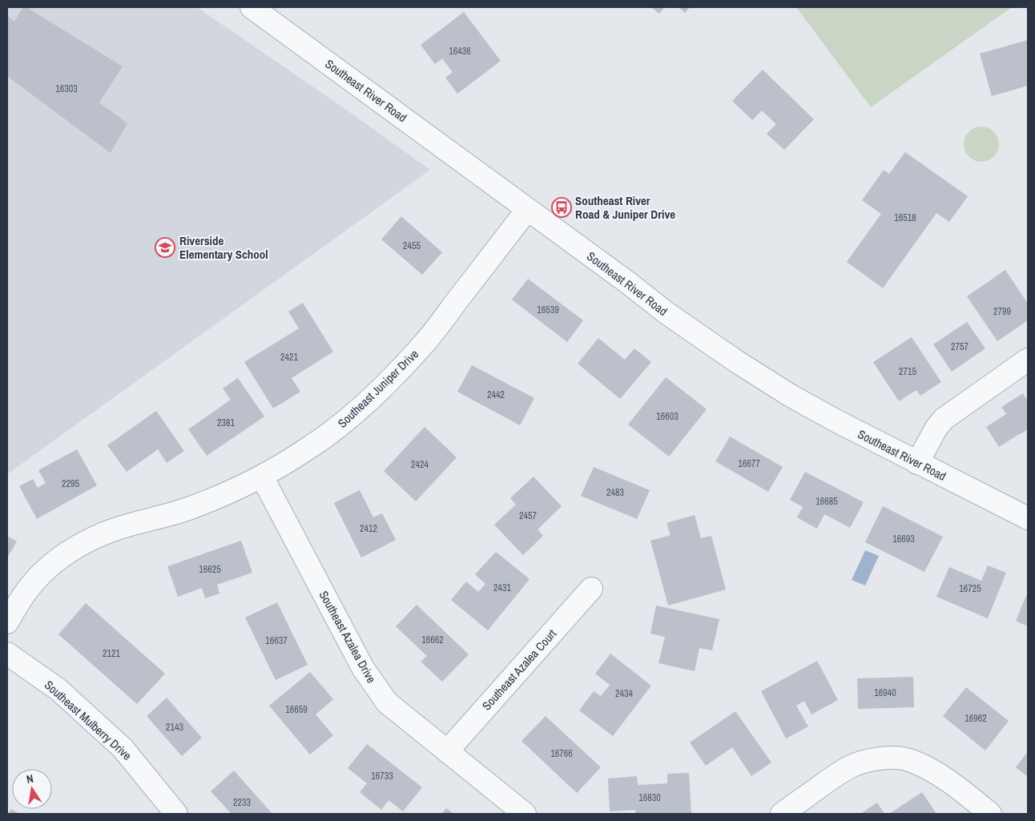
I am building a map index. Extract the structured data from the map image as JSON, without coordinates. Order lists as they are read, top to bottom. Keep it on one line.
{"streets":{"street":["Southeast River Road","Southeast Juniper Drive","Southeast Azalea Drive","Southeast Azalea Court","Southeast Mulberry Drive"]},"crossings":[["Southeast River Road","Southeast Juniper Drive"],["Southeast Juniper Drive","Southeast Azalea Drive"],["Southeast Azalea Drive","Southeast Azalea Court"]],"places":{"bus stop":["Southeast River Road & Juniper Drive"],"school or university":["Riverside Elementary School"]},"house_numbers":["16436","16303","16518","2455","16539","2799","2757","2421","2715","2442","16603","2381","16677","2424","2295","2483","16685","2457","2412","16693","16625","2431","16725","16662","16637","2121","16940","2434","16659","16962","2143","16766","16733","16830","2233"],"north":"top"}
